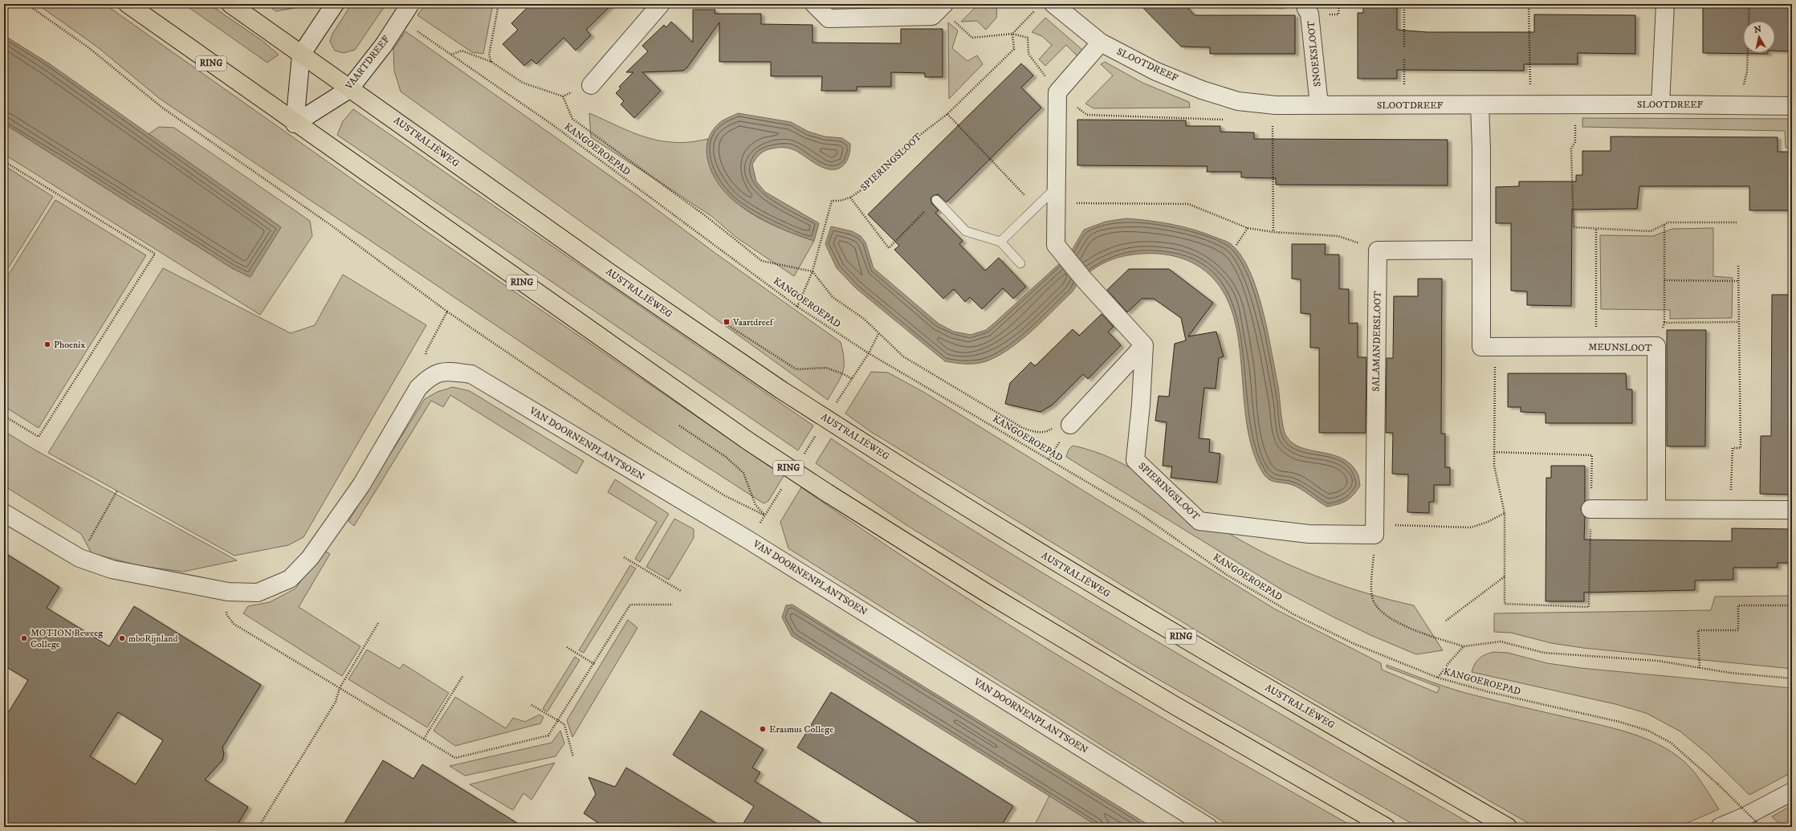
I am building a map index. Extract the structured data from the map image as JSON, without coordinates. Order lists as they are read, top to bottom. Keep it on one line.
{"streets":{"main road":["RING","AUSTRALIËWEG"],"street":["SNOEKSLOOT","VAARTDREEF","SLOOTDREEF","SPIERINGSLOOT","SALAMANDERSLOOT","MEUNSLOOT","VAN DOORNENPLANTSOEN"],"path":["KANGOEROEPAD"]},"crossings":[["SNOEKSLOOT","SLOOTDREEF"],["VAARTDREEF","RING"],["VAARTDREEF","AUSTRALIËWEG"],["KANGOEROEPAD","SPIERINGSLOOT"],["SPIERINGSLOOT","SALAMANDERSLOOT"]],"places":{"transit":["Vaartdreef"],"other":["Phoenix","MOTION Beweeg College","mboRijnland","Erasmus College"]},"north":"top"}
